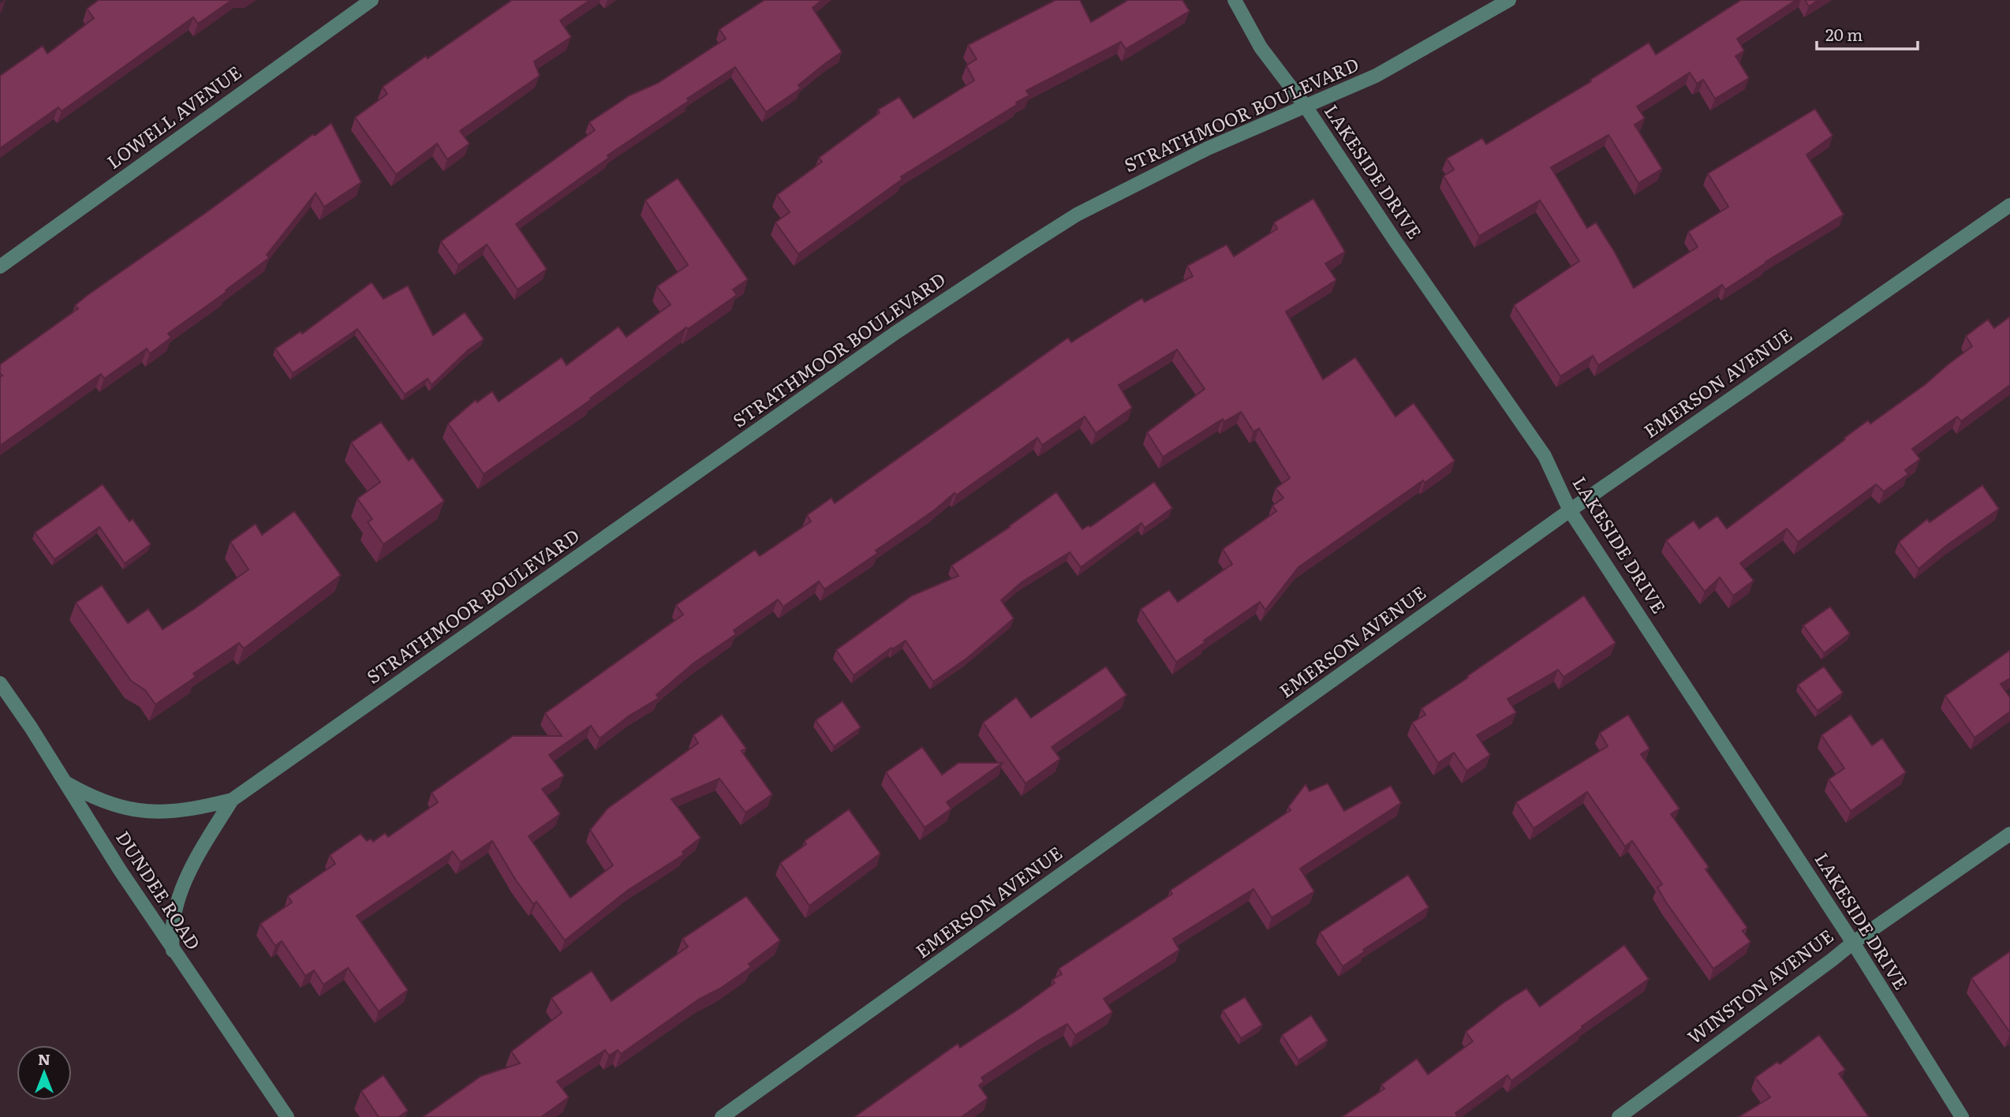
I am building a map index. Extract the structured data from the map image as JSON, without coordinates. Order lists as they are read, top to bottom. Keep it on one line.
{"streets":{"street":["STRATHMOOR BOULEVARD","LOWELL AVENUE","LAKESIDE DRIVE","EMERSON AVENUE","DUNDEE ROAD","WINSTON AVENUE"]},"crossings":[["STRATHMOOR BOULEVARD","LAKESIDE DRIVE"],["STRATHMOOR BOULEVARD","DUNDEE ROAD"],["LAKESIDE DRIVE","EMERSON AVENUE"],["LAKESIDE DRIVE","WINSTON AVENUE"]],"scale_bar":"20 m","north":"top"}
